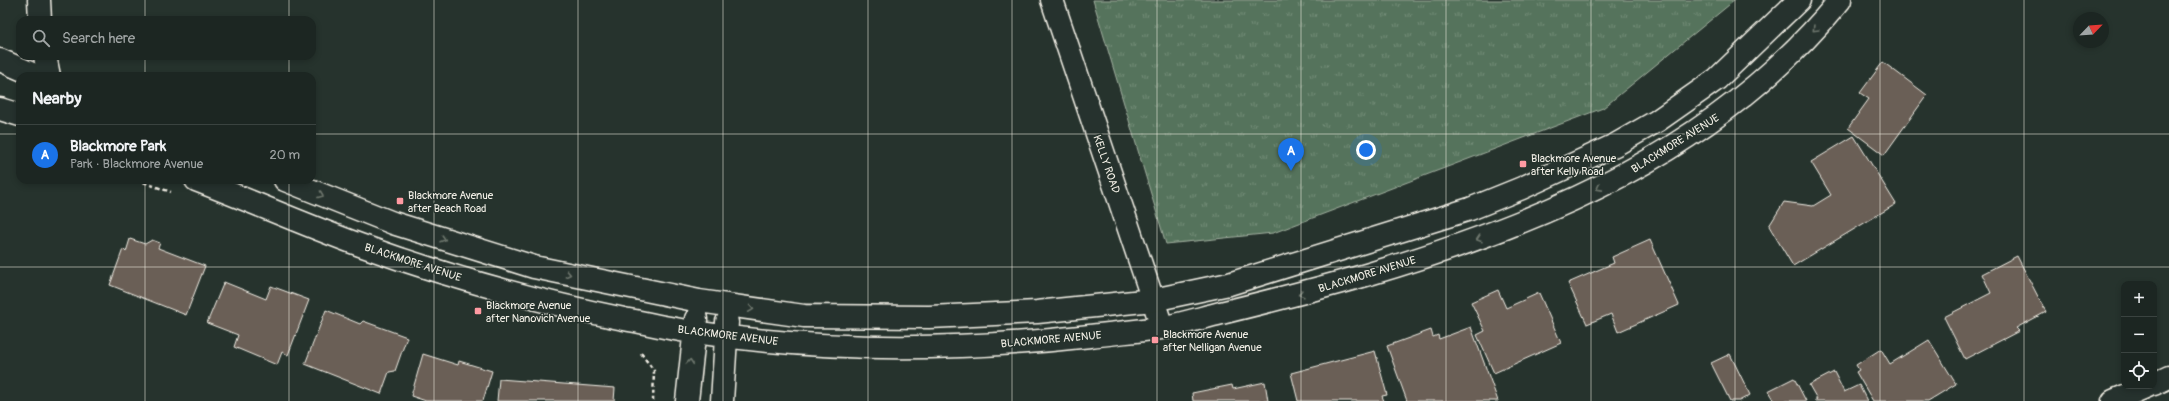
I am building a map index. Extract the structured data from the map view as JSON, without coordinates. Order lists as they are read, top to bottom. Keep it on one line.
{"streets":{"street":["BLACKMORE AVENUE","KELLY ROAD"]},"crossings":[["BLACKMORE AVENUE","KELLY ROAD"]],"places":{"transit":["Blackmore Avenue after Kelly Road","Blackmore Avenue after Beach Road","Blackmore Avenue after Nanovich Avenue","Blackmore Avenue after Nelligan Avenue"]},"north":"top right","page":{"search":"Search here","heading":"Nearby","list":[{"mark":"A","name":"Blackmore Park","note":"Park · Blackmore Avenue","value":"20 m"}],"pins":"A","map_buttons":["+","−"]}}
